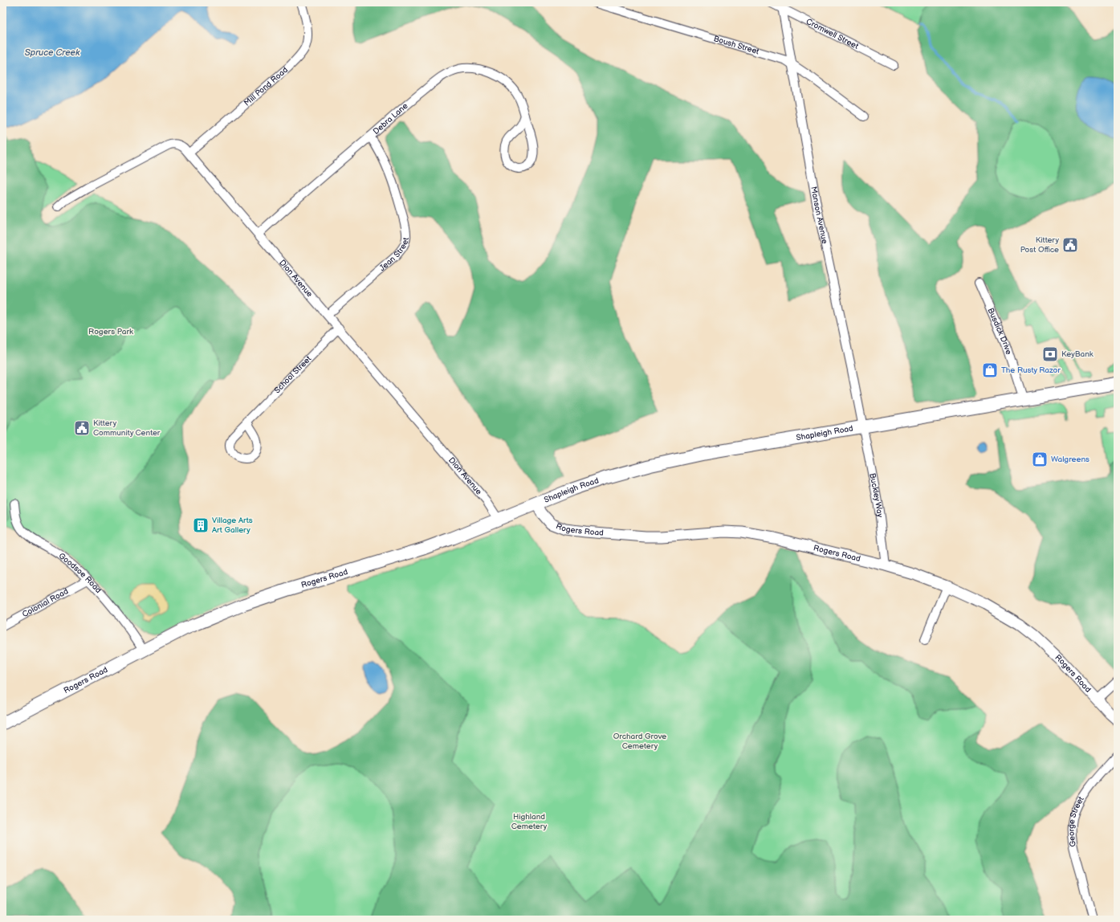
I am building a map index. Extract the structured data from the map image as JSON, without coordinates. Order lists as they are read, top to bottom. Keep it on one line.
{"streets":{"main road":["Shapleigh Road","Rogers Road"],"street":["Cromwell Street","Boush Street","Mill Pond Road","Debra Lane","Manson Avenue","Jean Street","Dion Avenue","Busdick Drive","School Street","Buckley Way","Goodsoe Road","Colonial Road","George Street"]},"crossings":[["Cromwell Street","Manson Avenue"],["Boush Street","Manson Avenue"],["Mill Pond Road","Dion Avenue"],["Debra Lane","Jean Street"],["Debra Lane","Dion Avenue"],["Manson Avenue","Shapleigh Road"],["Manson Avenue","Buckley Way"],["Jean Street","Dion Avenue"],["Dion Avenue","School Street"],["Dion Avenue","Rogers Road"],["Busdick Drive","Shapleigh Road"],["Shapleigh Road","Buckley Way"],["Shapleigh Road","Rogers Road"],["Buckley Way","Rogers Road"],["Rogers Road","Goodsoe Road"],["Goodsoe Road","Colonial Road"]],"water":["Spruce Creek"],"parks":["Rogers Park","Orchard Grove Cemetery","Highland Cemetery"],"places":{"public building":["Kittery Post Office","Kittery Community Center"],"bank":["KeyBank"],"shop":["The Rusty Razor","Walgreens"],"building":["Village Arts Art Gallery"]}}
